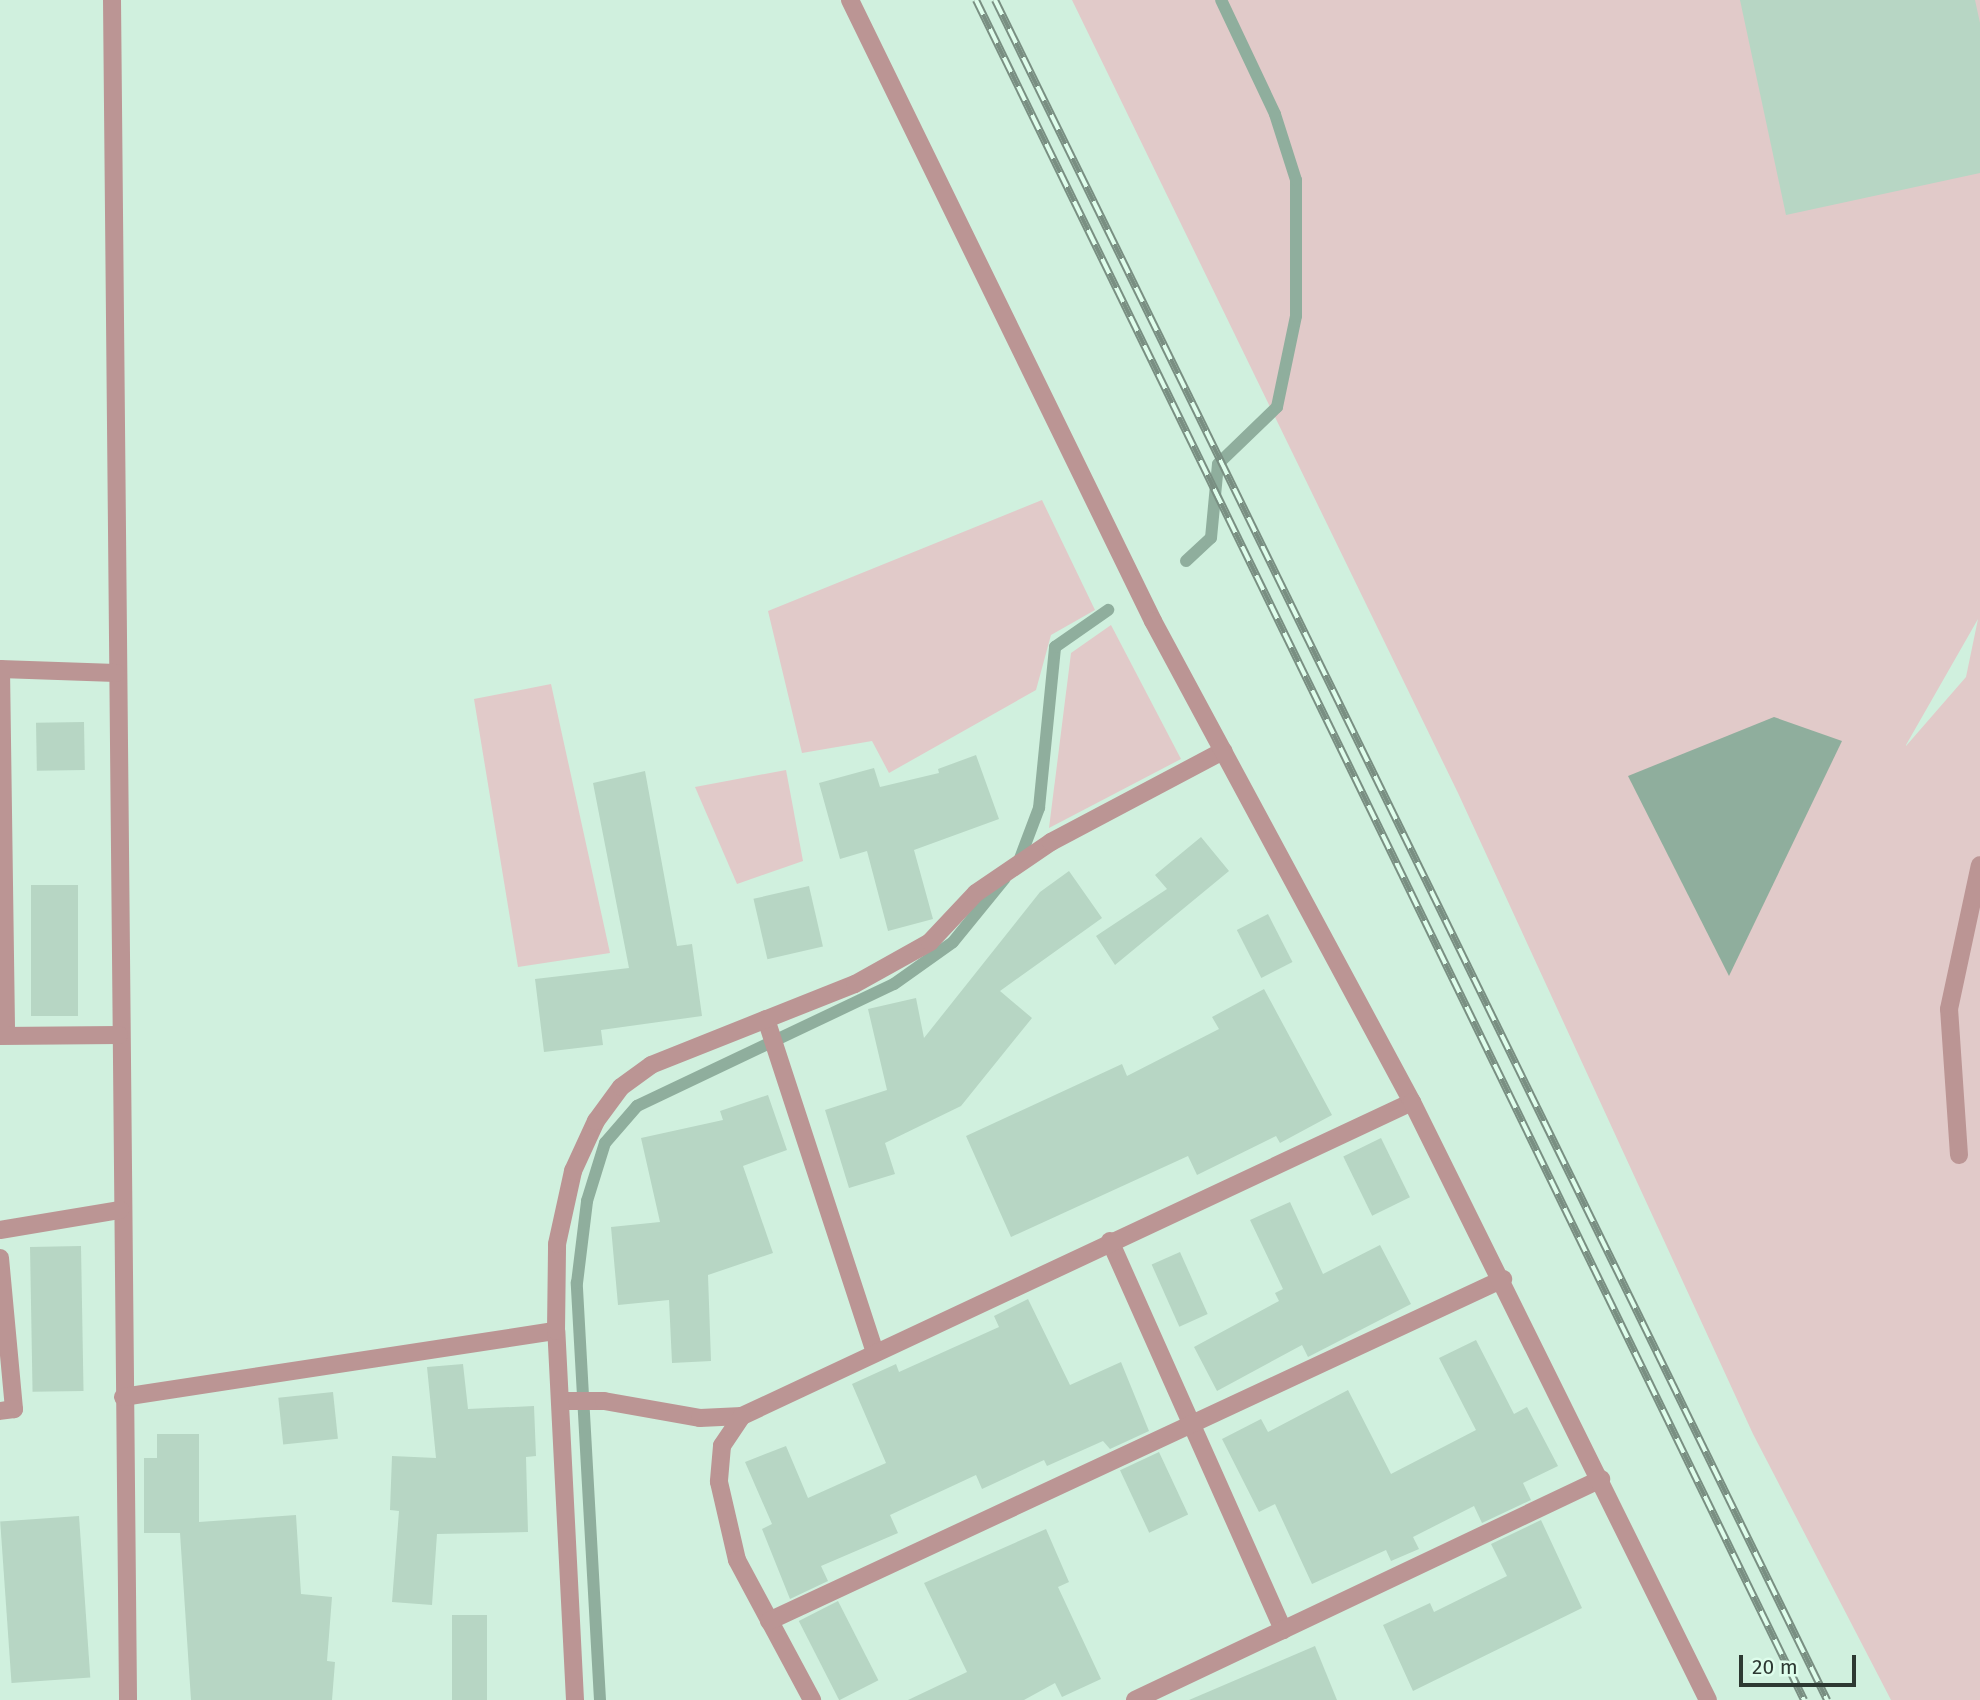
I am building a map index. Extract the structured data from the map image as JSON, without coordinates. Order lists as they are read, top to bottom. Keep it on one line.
{"scale_bar":"20 m"}
